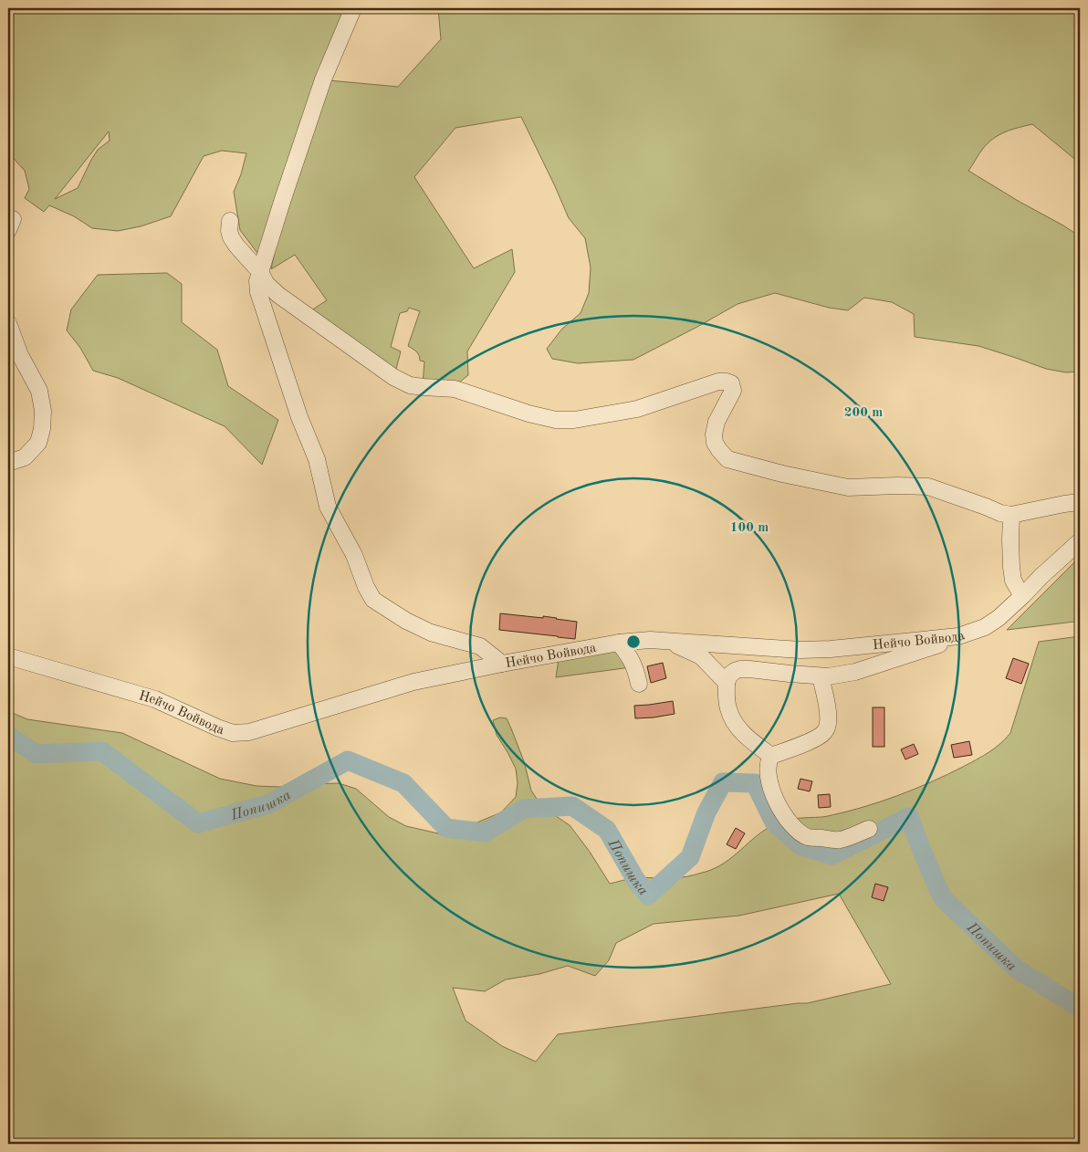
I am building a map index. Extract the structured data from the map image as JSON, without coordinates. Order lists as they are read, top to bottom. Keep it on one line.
{"streets":{"street":["Нейчо Войвода"]},"water":["Попишка"],"rings":["200 m","100 m"]}
